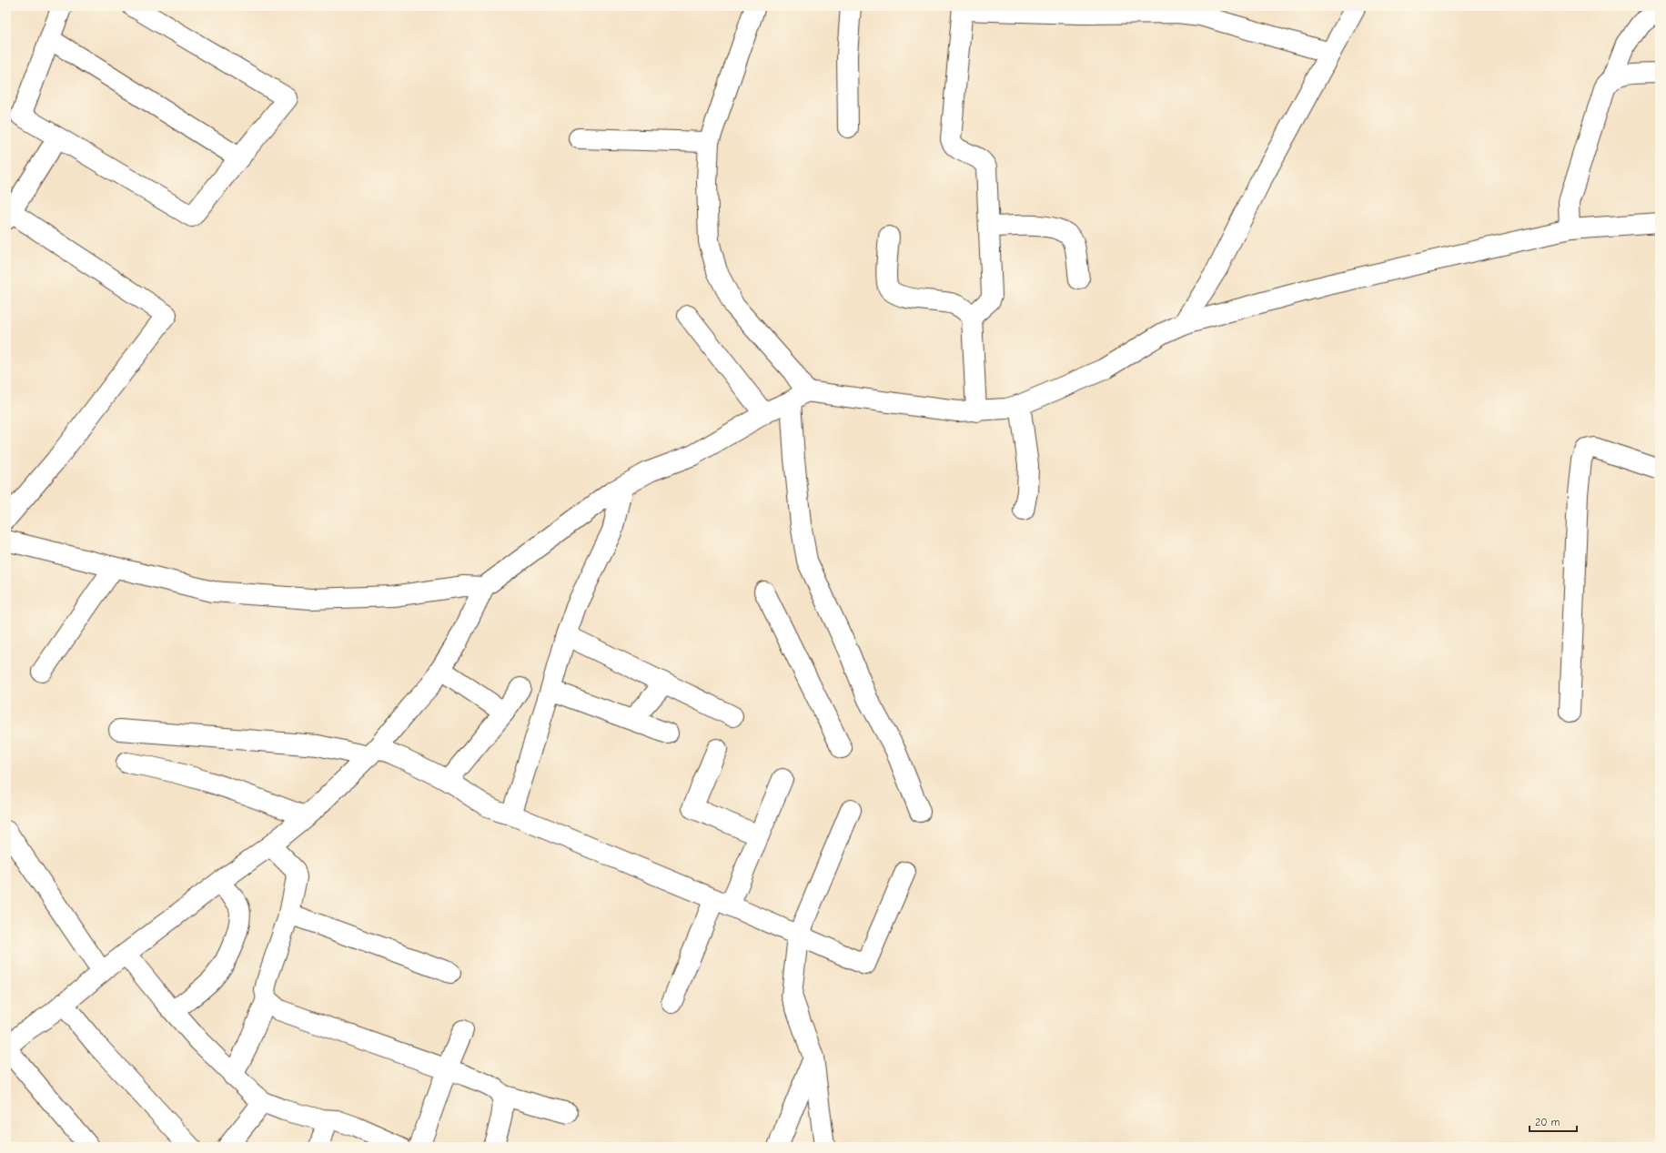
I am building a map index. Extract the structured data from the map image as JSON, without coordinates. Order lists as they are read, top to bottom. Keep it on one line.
{"scale_bar":"20 m"}
